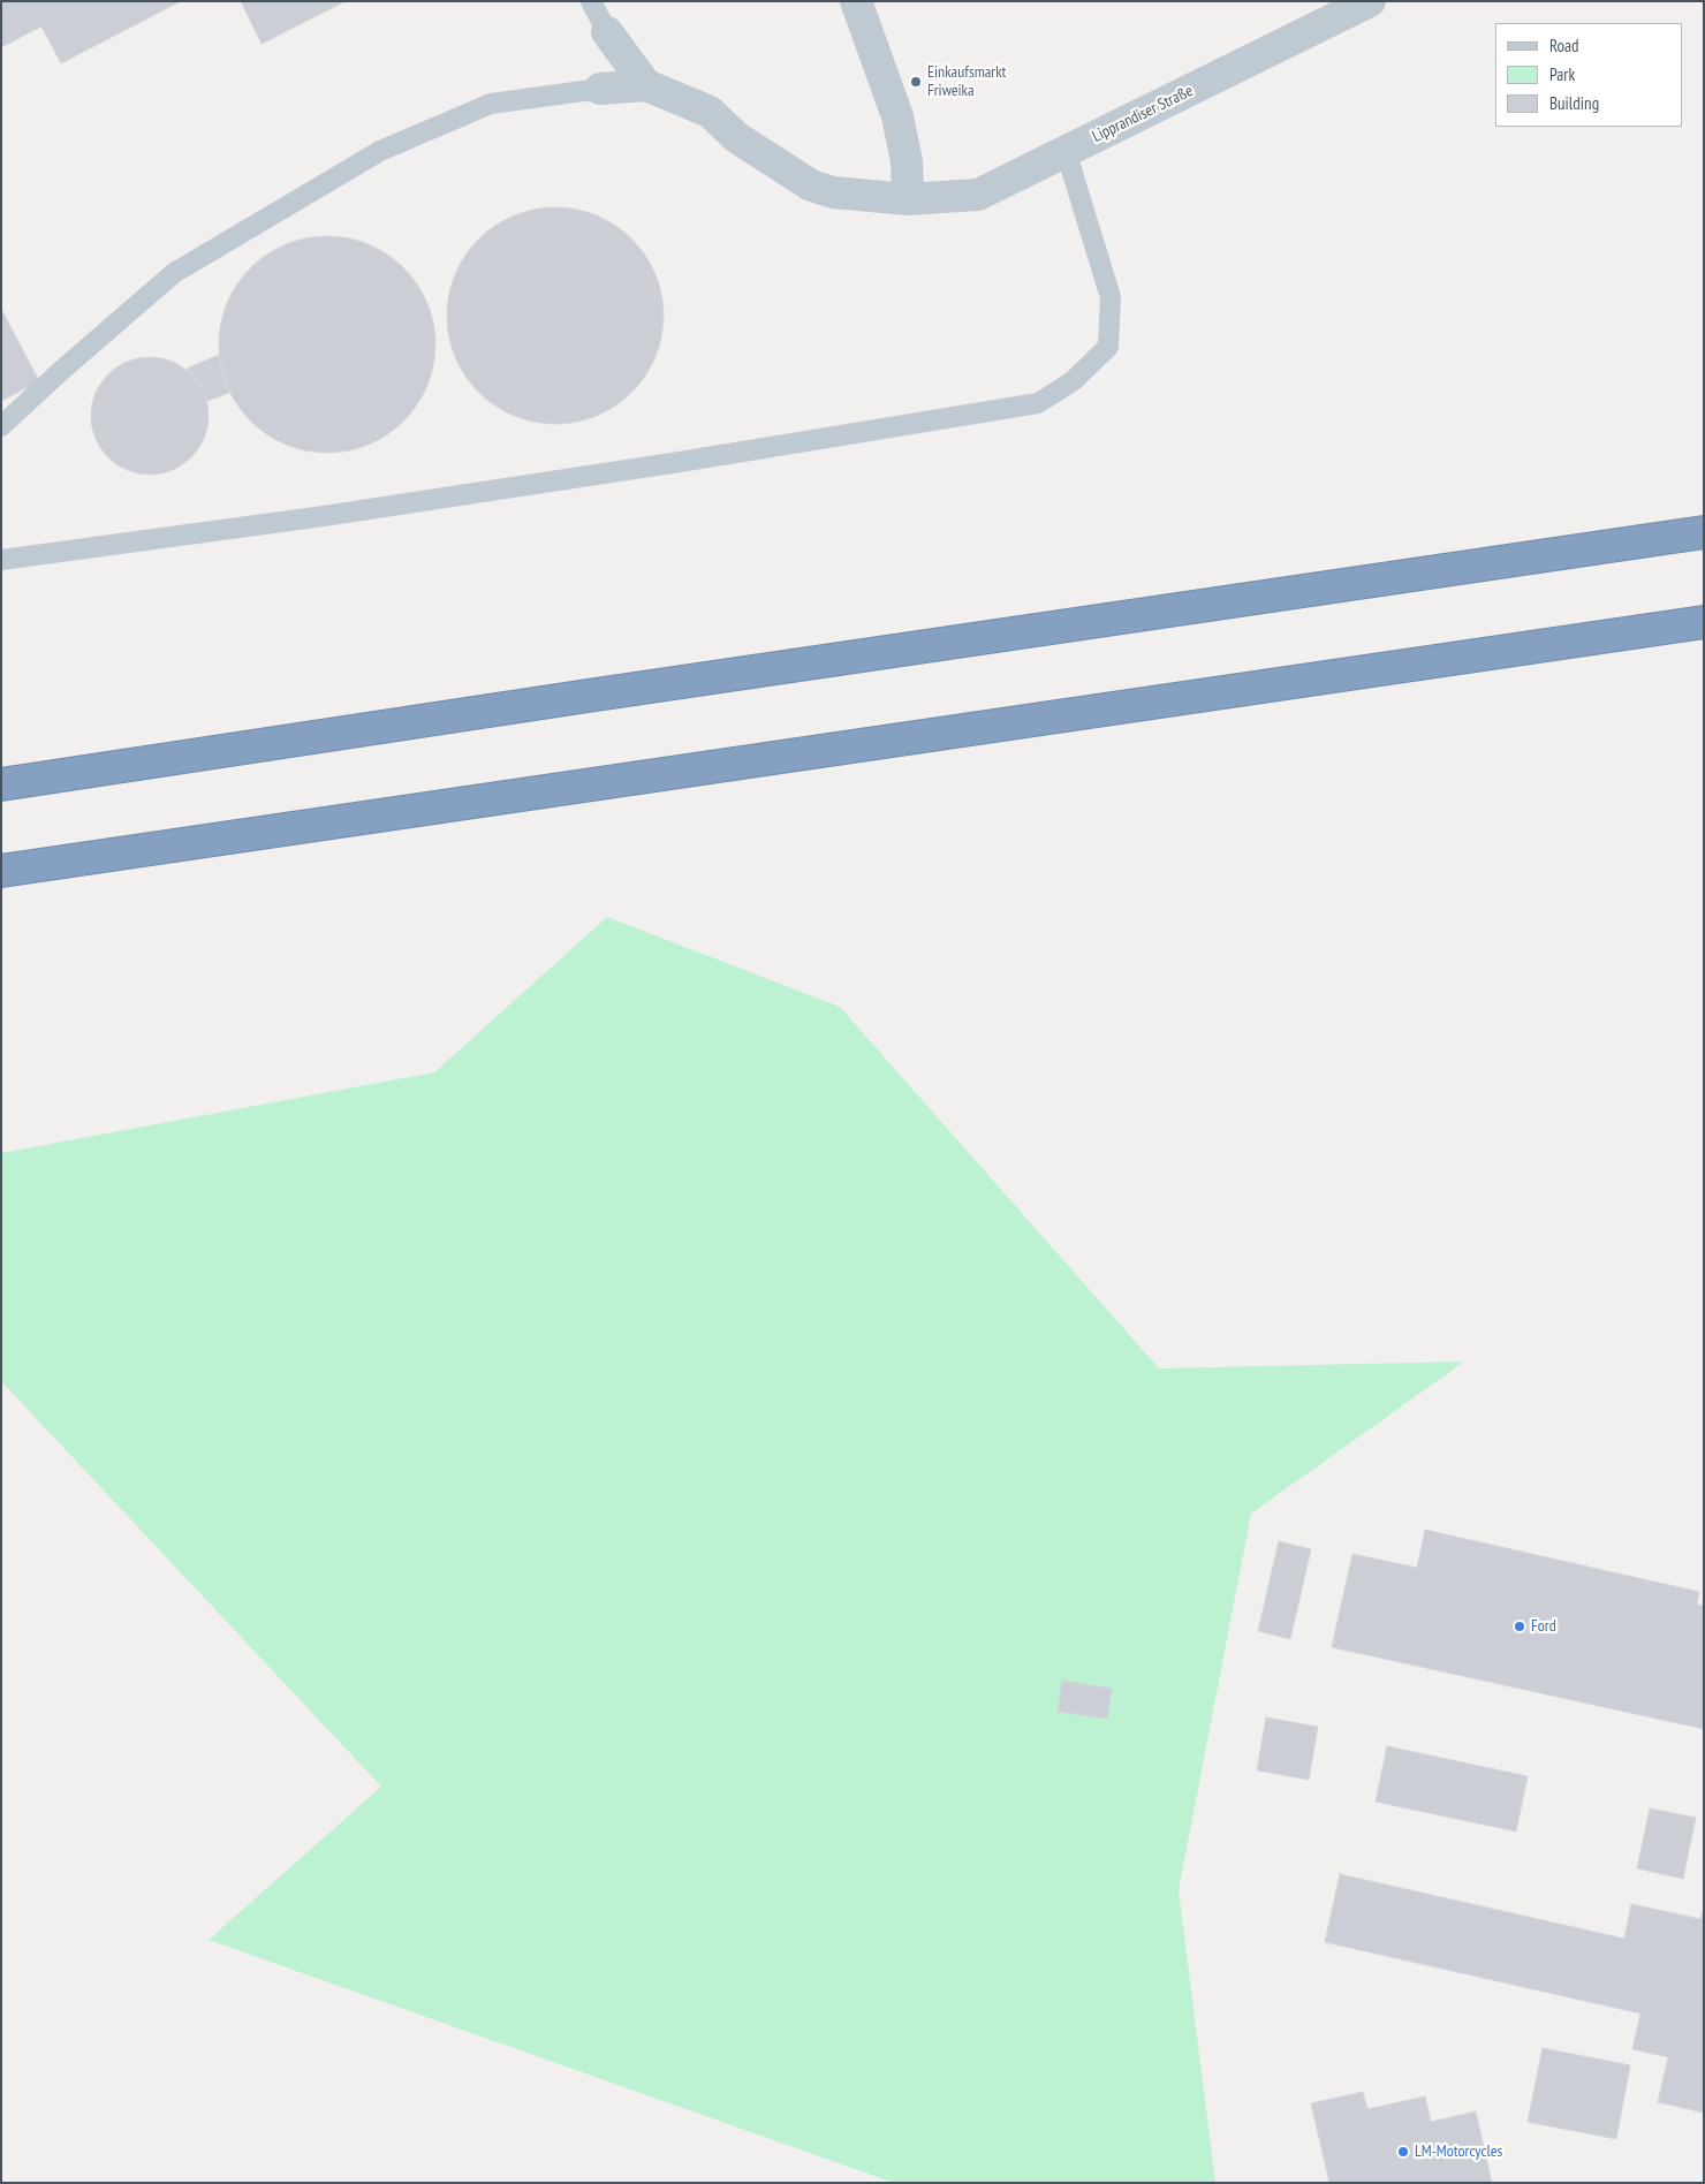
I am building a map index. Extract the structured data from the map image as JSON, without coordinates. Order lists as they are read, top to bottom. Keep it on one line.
{"streets":{"street":["Lipprandiser Straße"]},"places":["Einkaufsmarkt Friweika","Ford","LM-Motorcycles"],"legend":["Road","Park","Building"]}
